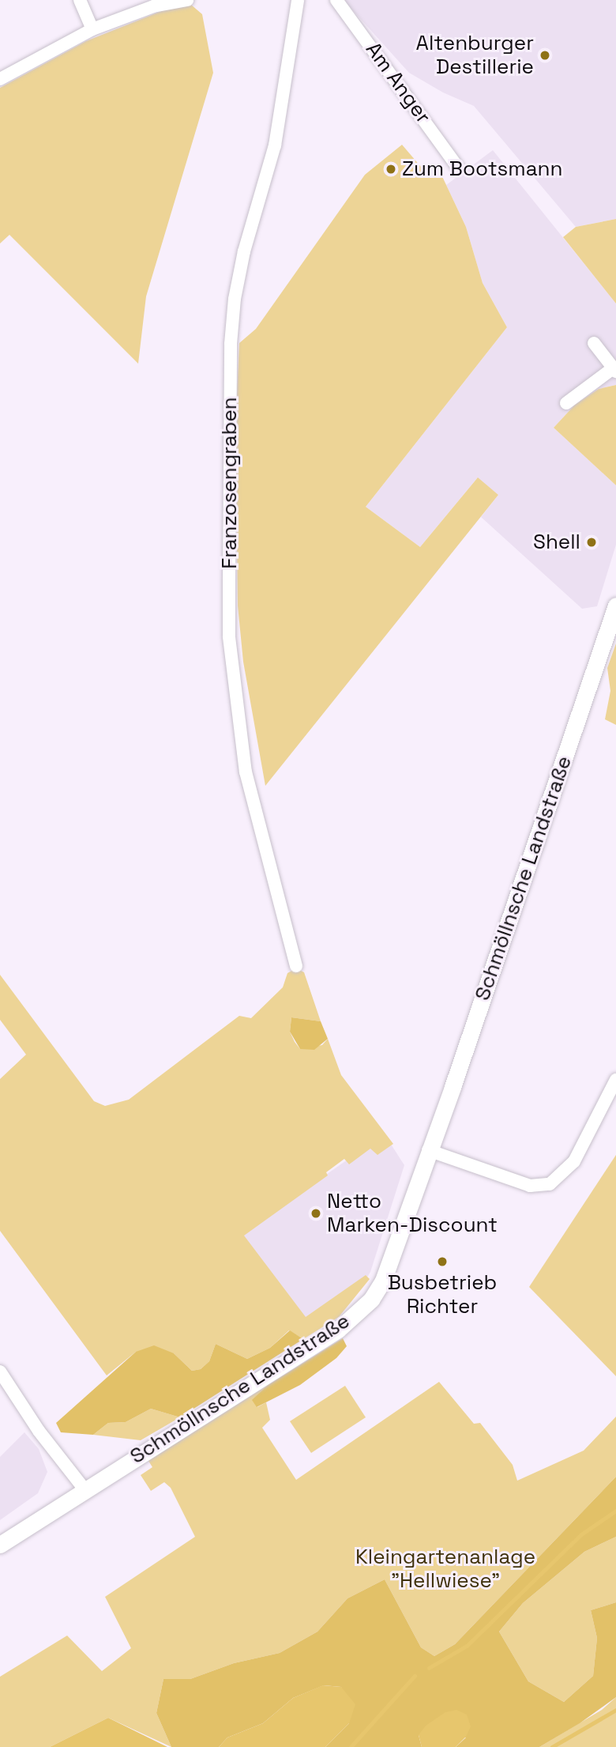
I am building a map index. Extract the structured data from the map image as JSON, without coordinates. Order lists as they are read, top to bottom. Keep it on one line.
{"streets":{"main road":["Schmöllnsche Landstraße"],"street":["Am Anger","Franzosengraben"]},"parks":["Kleingartenanlage \"Hellwiese\""],"places":["Altenburger Destillerie","Zum Bootsmann","Shell","Netto Marken-Discount","Busbetrieb Richter"]}
